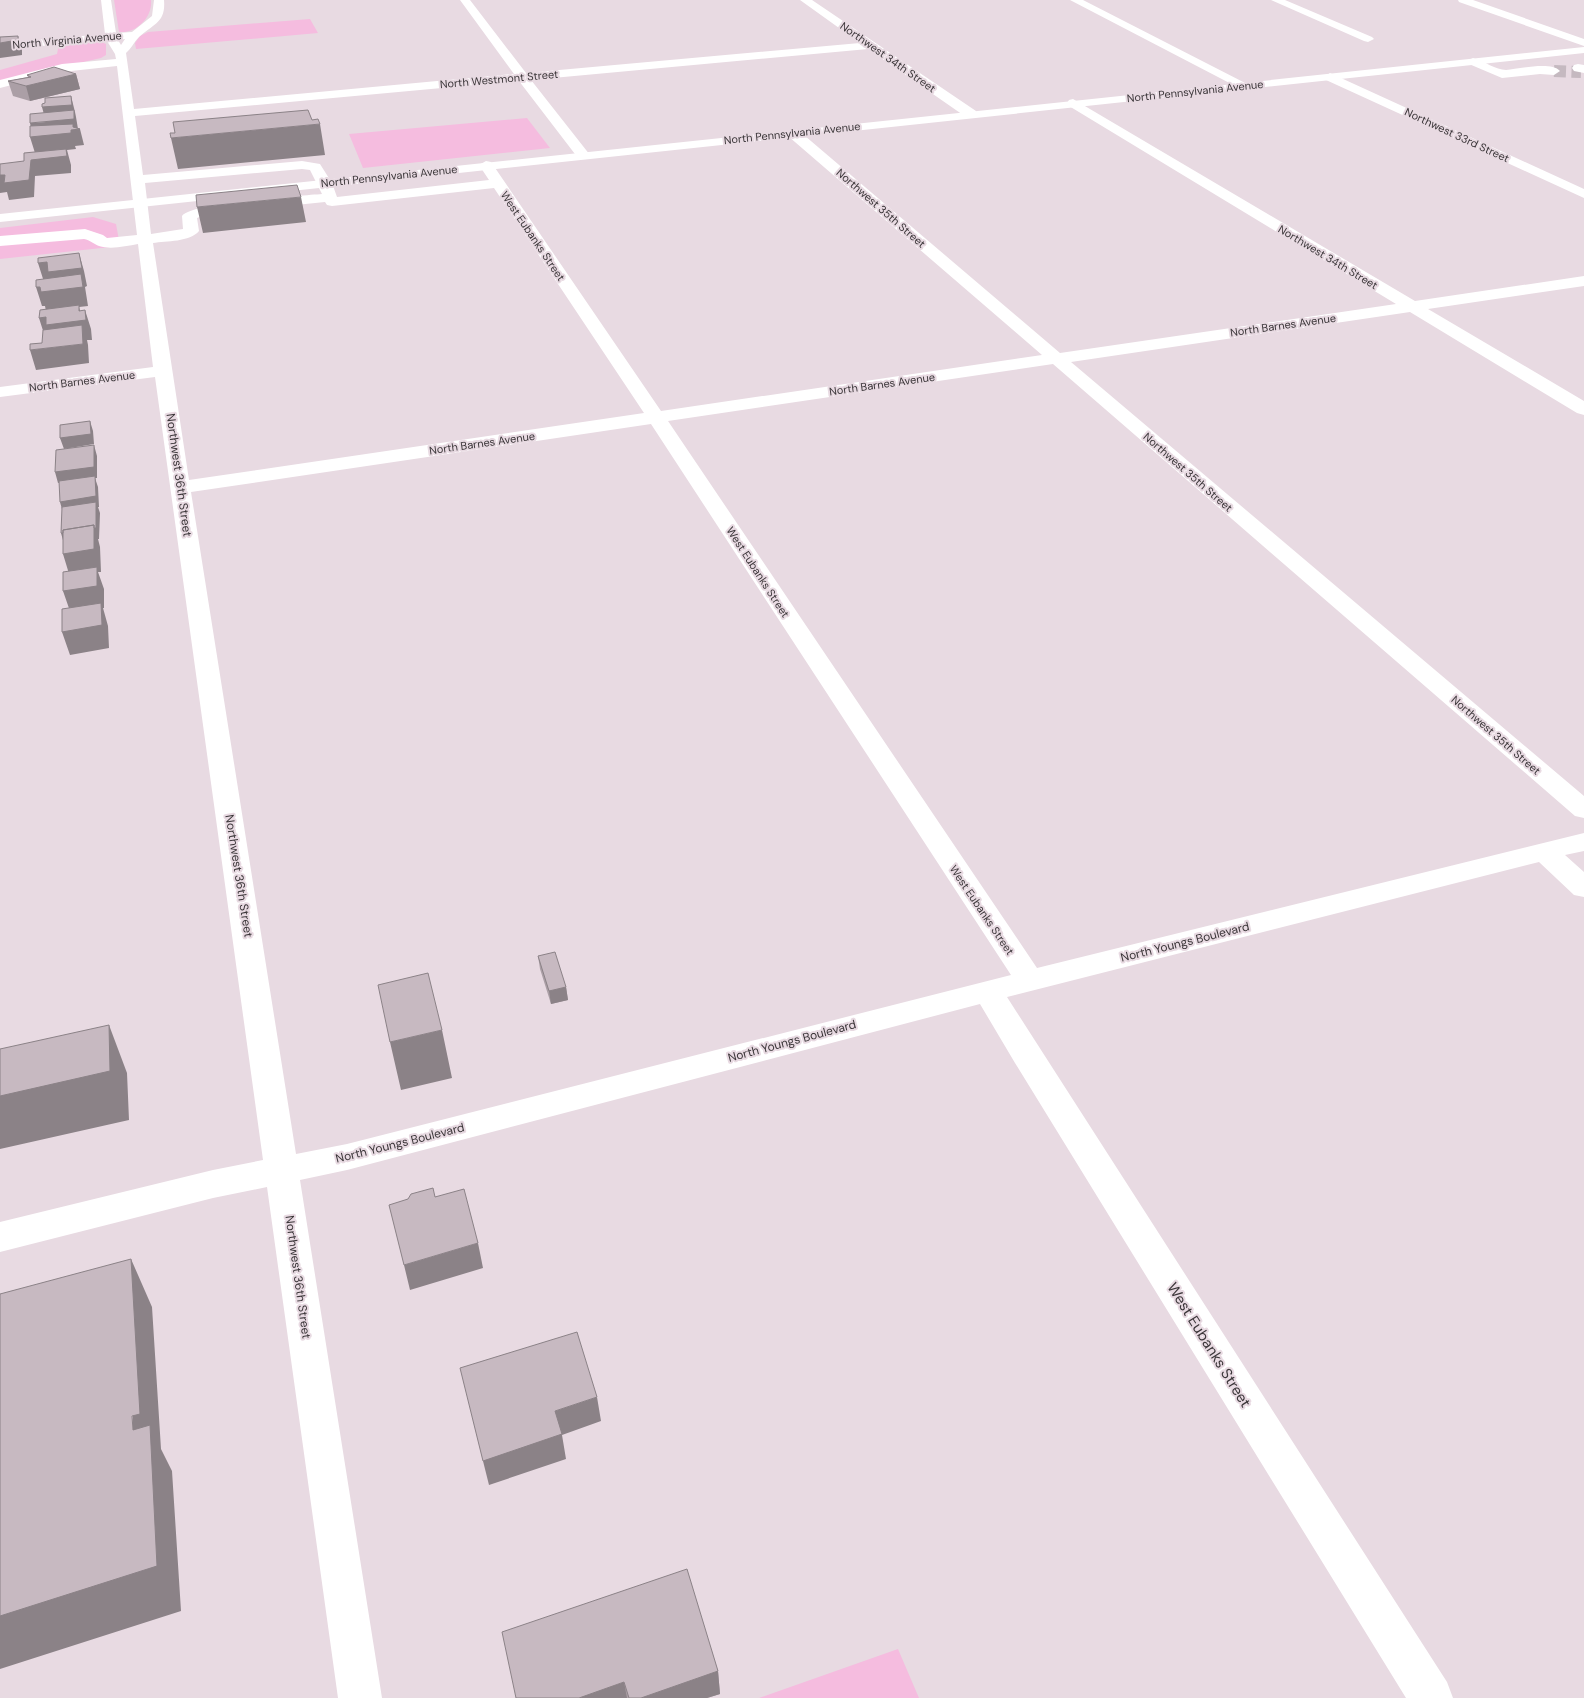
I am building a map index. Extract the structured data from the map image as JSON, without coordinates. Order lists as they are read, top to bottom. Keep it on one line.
{"streets":{"street":["North Virginia Avenue","Northwest 34th Street","North Westmont Street","North Pennsylvania Avenue","Northwest 33rd Street","Northwest 35th Street","West Eubanks Street","North Barnes Avenue","Northwest 36th Street","North Youngs Boulevard"]},"crossings":[["North Virginia Avenue","Northwest 36th Street"],["Northwest 34th Street","North Westmont Street"],["Northwest 34th Street","North Pennsylvania Avenue"],["Northwest 34th Street","North Barnes Avenue"],["North Westmont Street","Northwest 36th Street"],["North Pennsylvania Avenue","Northwest 33rd Street"],["North Pennsylvania Avenue","Northwest 35th Street"],["North Pennsylvania Avenue","West Eubanks Street"],["North Pennsylvania Avenue","Northwest 36th Street"],["Northwest 35th Street","North Barnes Avenue"],["West Eubanks Street","North Barnes Avenue"],["West Eubanks Street","North Youngs Boulevard"],["North Barnes Avenue","Northwest 36th Street"],["Northwest 36th Street","North Youngs Boulevard"]]}
